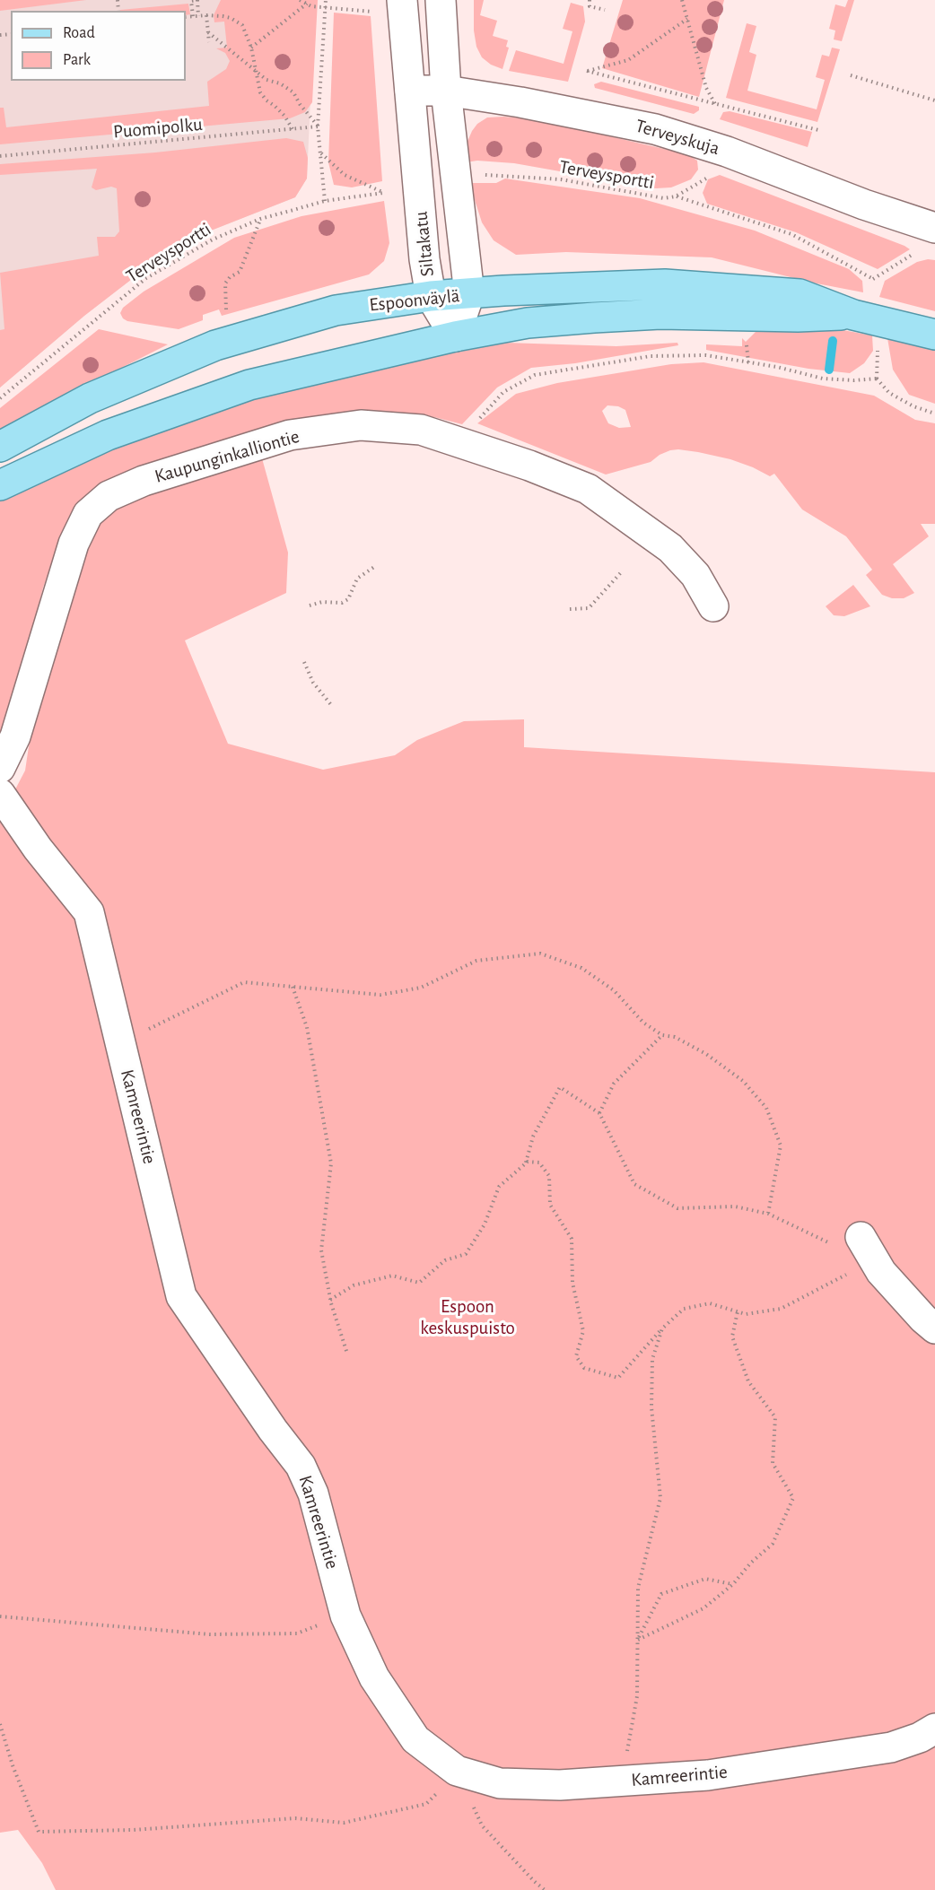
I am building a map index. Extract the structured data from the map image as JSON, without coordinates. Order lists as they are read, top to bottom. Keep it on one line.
{"streets":{"main road":["Espoonväylä"],"street":["Terveyskuja","Siltakatu","Kaupunginkalliontie","Kamreerintie"],"path":["Puomipolku","Terveysportti"]},"crossings":[["Terveyskuja","Siltakatu"],["Siltakatu","Espoonväylä"]],"parks":["Espoon keskuspuisto"],"legend":["Road","Park"]}
